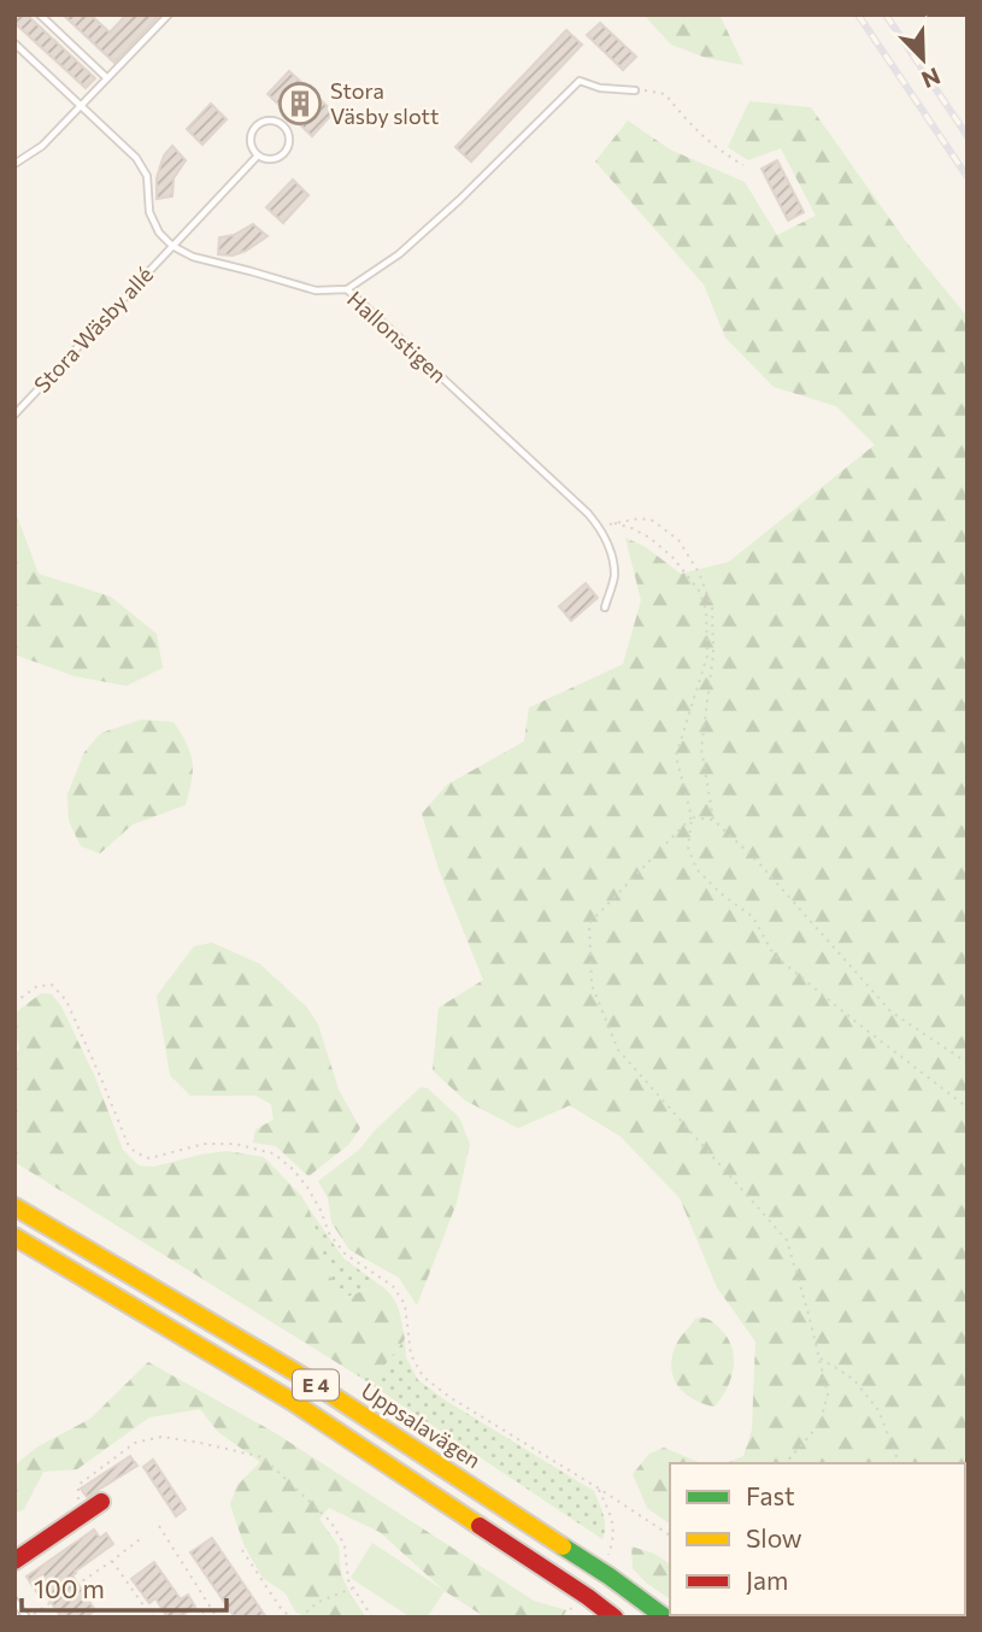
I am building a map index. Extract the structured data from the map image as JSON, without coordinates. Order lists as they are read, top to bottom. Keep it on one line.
{"streets":{"main road":["E 4","Uppsalavägen"],"lane":["Stora Wäsby allé","Hallonstigen"]},"crossings":[["Stora Wäsby allé","Hallonstigen"]],"places":{"building":["Stora Väsby slott"]},"legend":["Fast","Slow","Jam"],"scale_bar":"100 m","north":"bottom right"}
